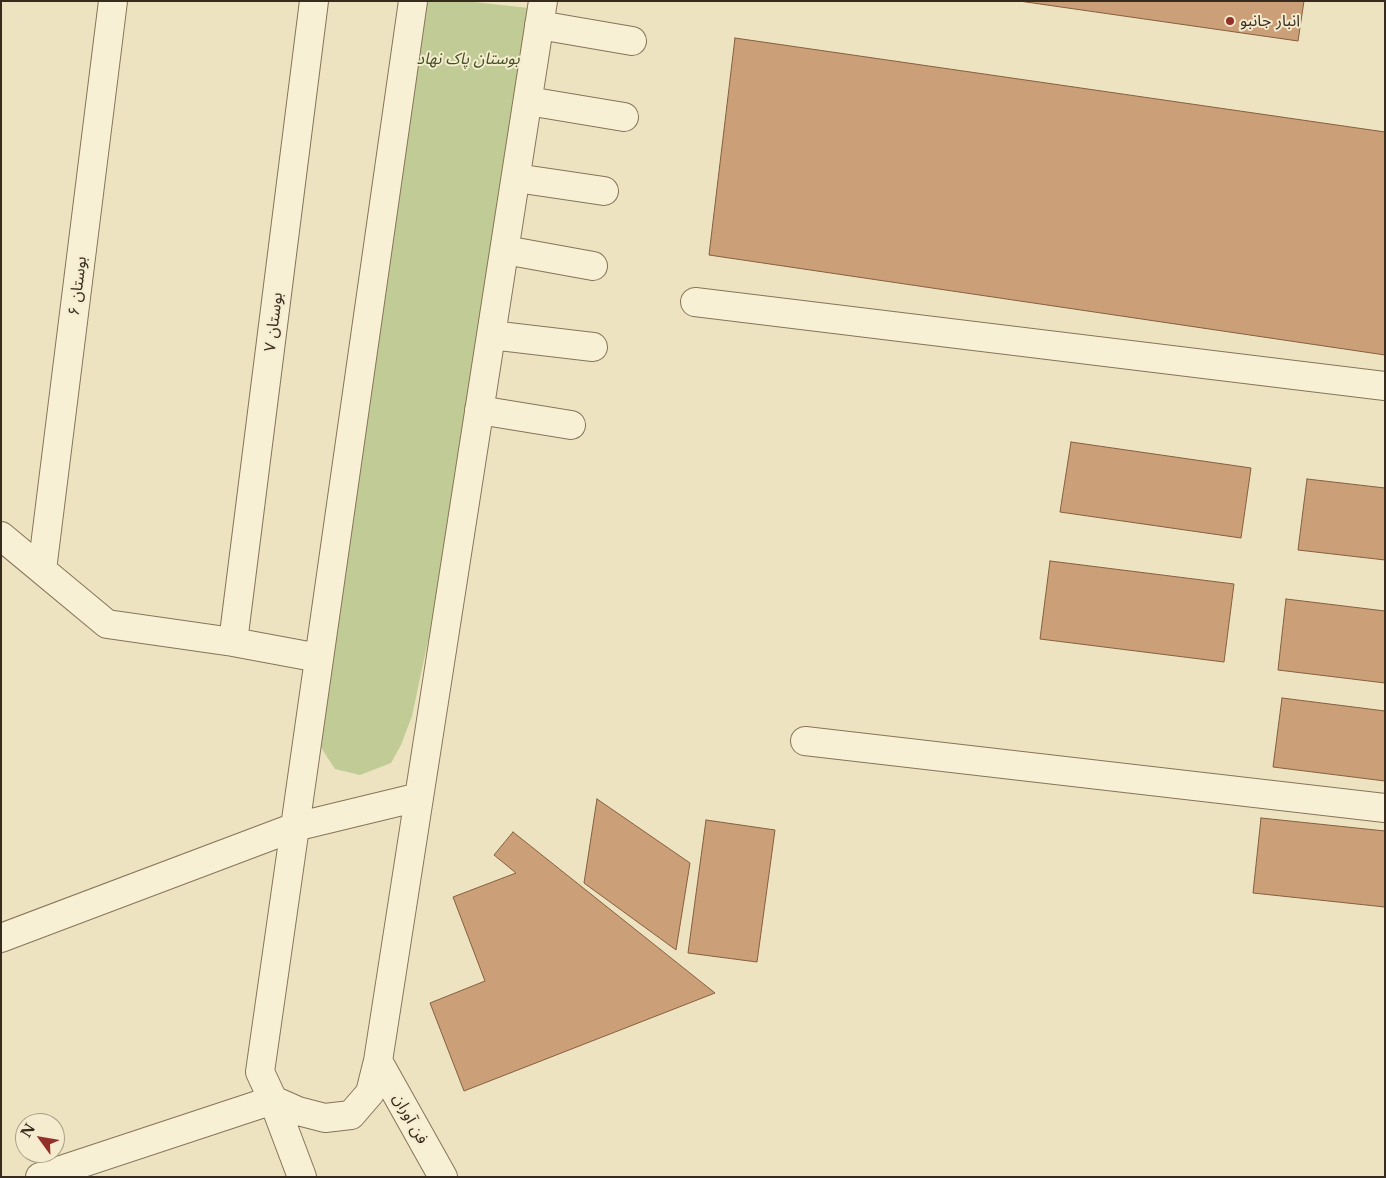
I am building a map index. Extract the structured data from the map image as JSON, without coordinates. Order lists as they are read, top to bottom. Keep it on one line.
{"streets":{"street":["بوستان ۶","بوستان ۷","فن آوران"]},"parks":["بوستان پاک نهاد"],"places":["انبار جانبو"],"north":"top left"}
